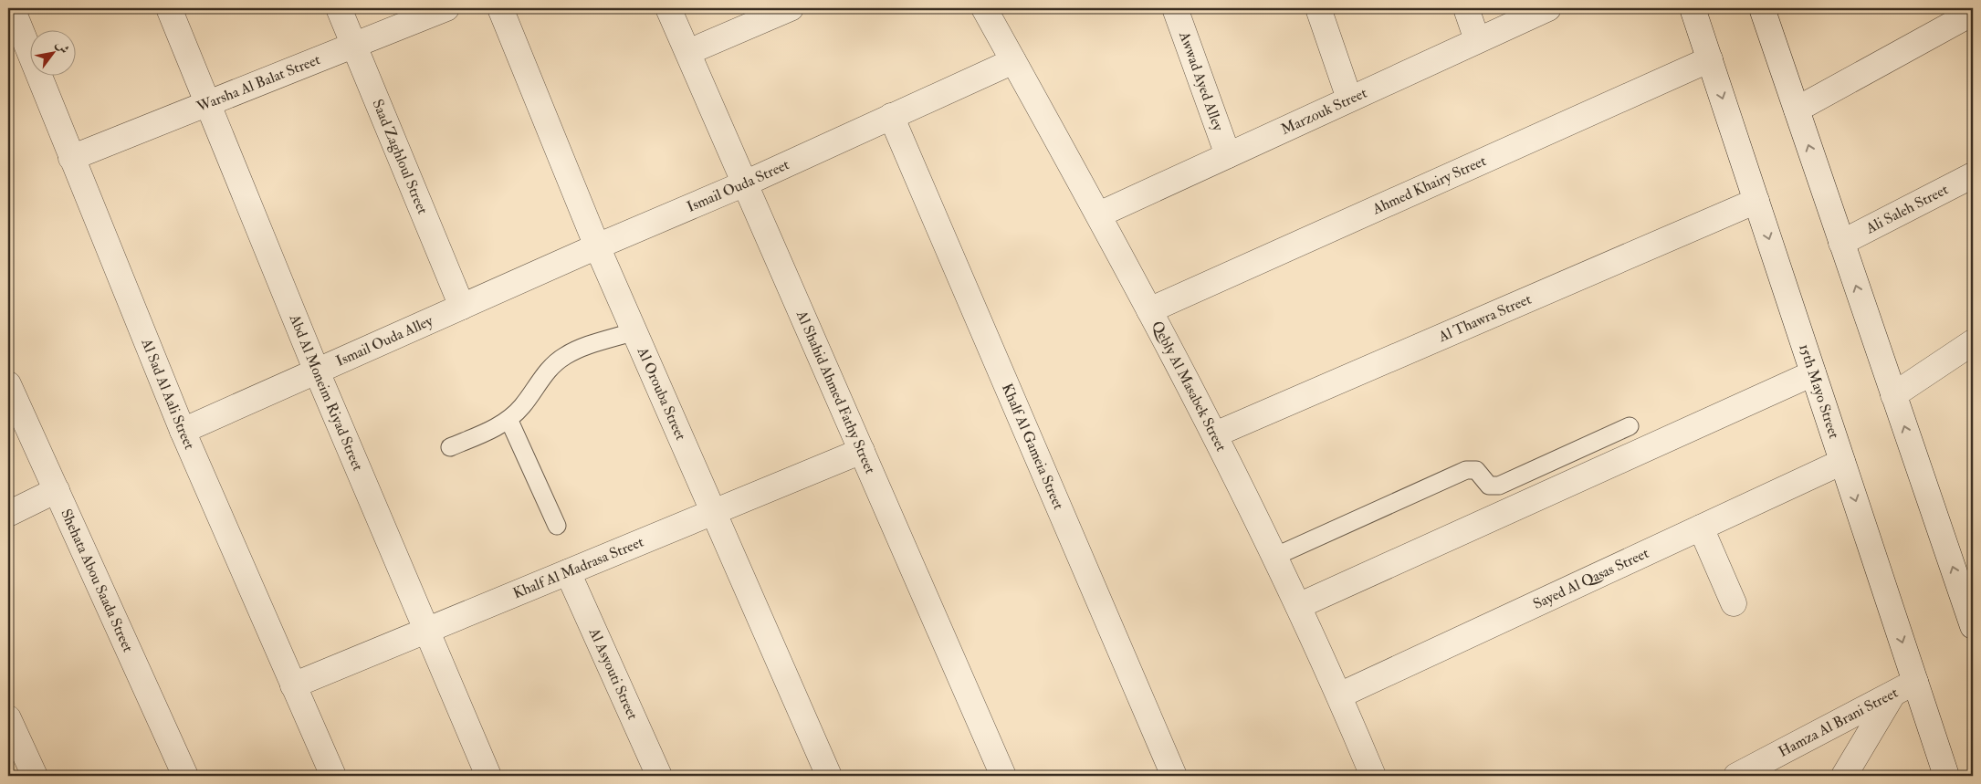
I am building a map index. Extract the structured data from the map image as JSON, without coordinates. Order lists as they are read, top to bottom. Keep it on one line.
{"streets":{"street":["Awwad Ayed Alley","Warsha Al Balat Street","Marzouk Street","Saad Zaghloul Street","Ahmed Khairy Street","Ismail Ouda Street","Ali Saleh Street","Al Thawra Street","Ismail Ouda Alley","Qebly Al Masabek Street","Al Shahid Ahmed Fathy Street","15th Mayo Street","Abd Al Moneim Riyad Street","Al Orouba Street","Al Sad Al Aali Street","Khalf Al Gameia Street","Khalf Al Madrasa Street","Sayed Al Qasas Street","Shehata Abou Saada Street","Al Asyouti Street","Hamza Al Brani Street"]},"crossings":[["Awwad Ayed Alley","Marzouk Street"],["Warsha Al Balat Street","Saad Zaghloul Street"],["Warsha Al Balat Street","Abd Al Moneim Riyad Street"],["Warsha Al Balat Street","Al Sad Al Aali Street"],["Marzouk Street","Qebly Al Masabek Street"],["Saad Zaghloul Street","Ismail Ouda Street"],["Saad Zaghloul Street","Ismail Ouda Alley"],["Ahmed Khairy Street","Qebly Al Masabek Street"],["Ahmed Khairy Street","15th Mayo Street"],["Ismail Ouda Street","Ismail Ouda Alley"],["Ismail Ouda Street","Qebly Al Masabek Street"],["Ismail Ouda Street","Al Shahid Ahmed Fathy Street"],["Ismail Ouda Street","Al Orouba Street"],["Ismail Ouda Street","Khalf Al Gameia Street"],["Al Thawra Street","Qebly Al Masabek Street"],["Al Thawra Street","15th Mayo Street"],["Ismail Ouda Alley","Abd Al Moneim Riyad Street"],["Ismail Ouda Alley","Al Sad Al Aali Street"],["Qebly Al Masabek Street","Sayed Al Qasas Street"],["Al Shahid Ahmed Fathy Street","Khalf Al Madrasa Street"],["15th Mayo Street","Sayed Al Qasas Street"],["15th Mayo Street","Hamza Al Brani Street"],["Abd Al Moneim Riyad Street","Khalf Al Madrasa Street"],["Al Orouba Street","Khalf Al Madrasa Street"],["Al Sad Al Aali Street","Khalf Al Madrasa Street"],["Khalf Al Madrasa Street","Al Asyouti Street"]],"north":"top right"}
